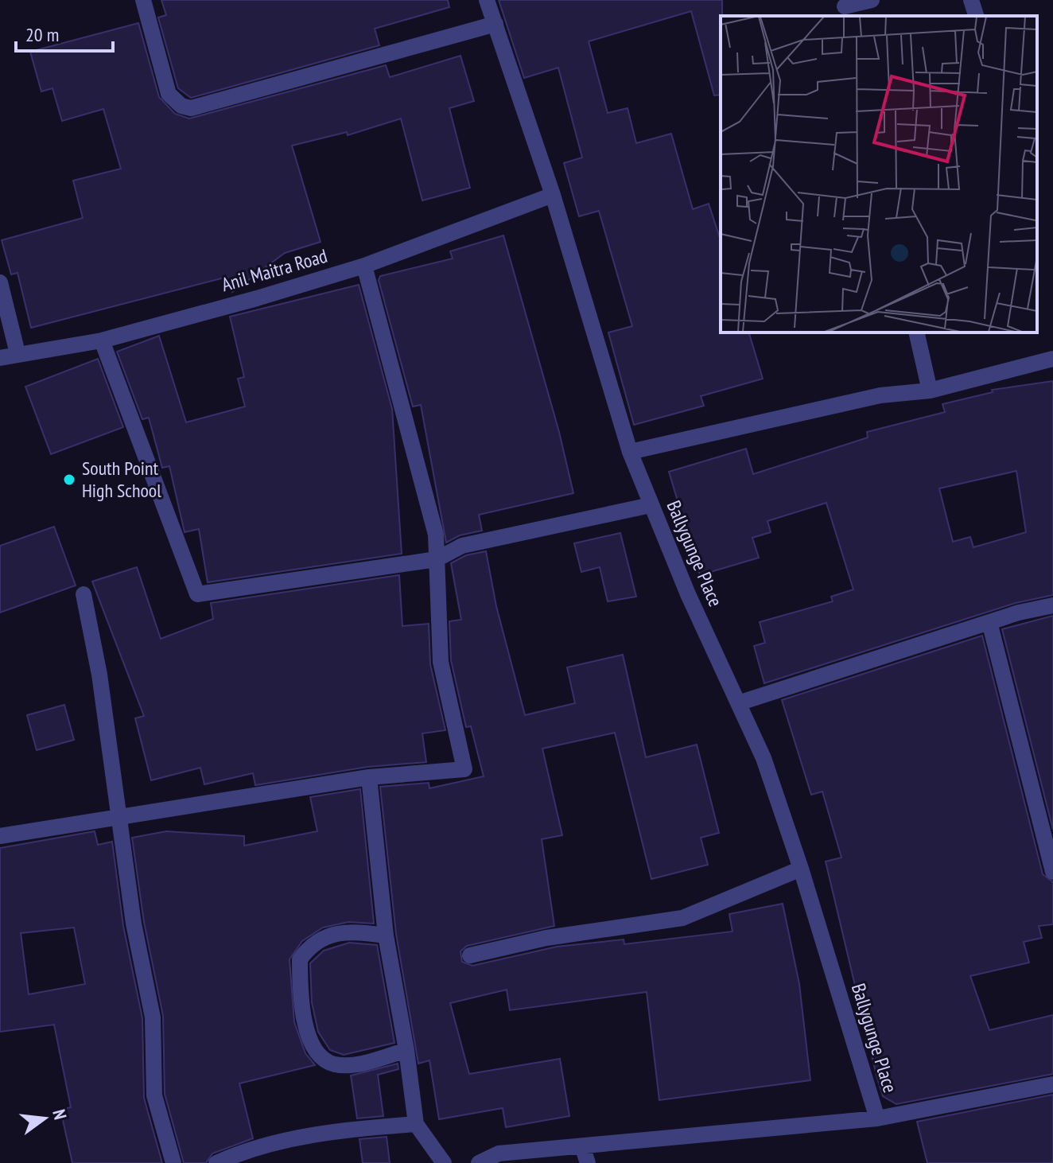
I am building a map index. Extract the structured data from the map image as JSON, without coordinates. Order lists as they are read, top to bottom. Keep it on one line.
{"streets":{"street":["Anil Maitra Road","Ballygunge Place"]},"crossings":[["Anil Maitra Road","Ballygunge Place"]],"places":["South Point High School"],"scale_bar":"20 m","north":"right"}
